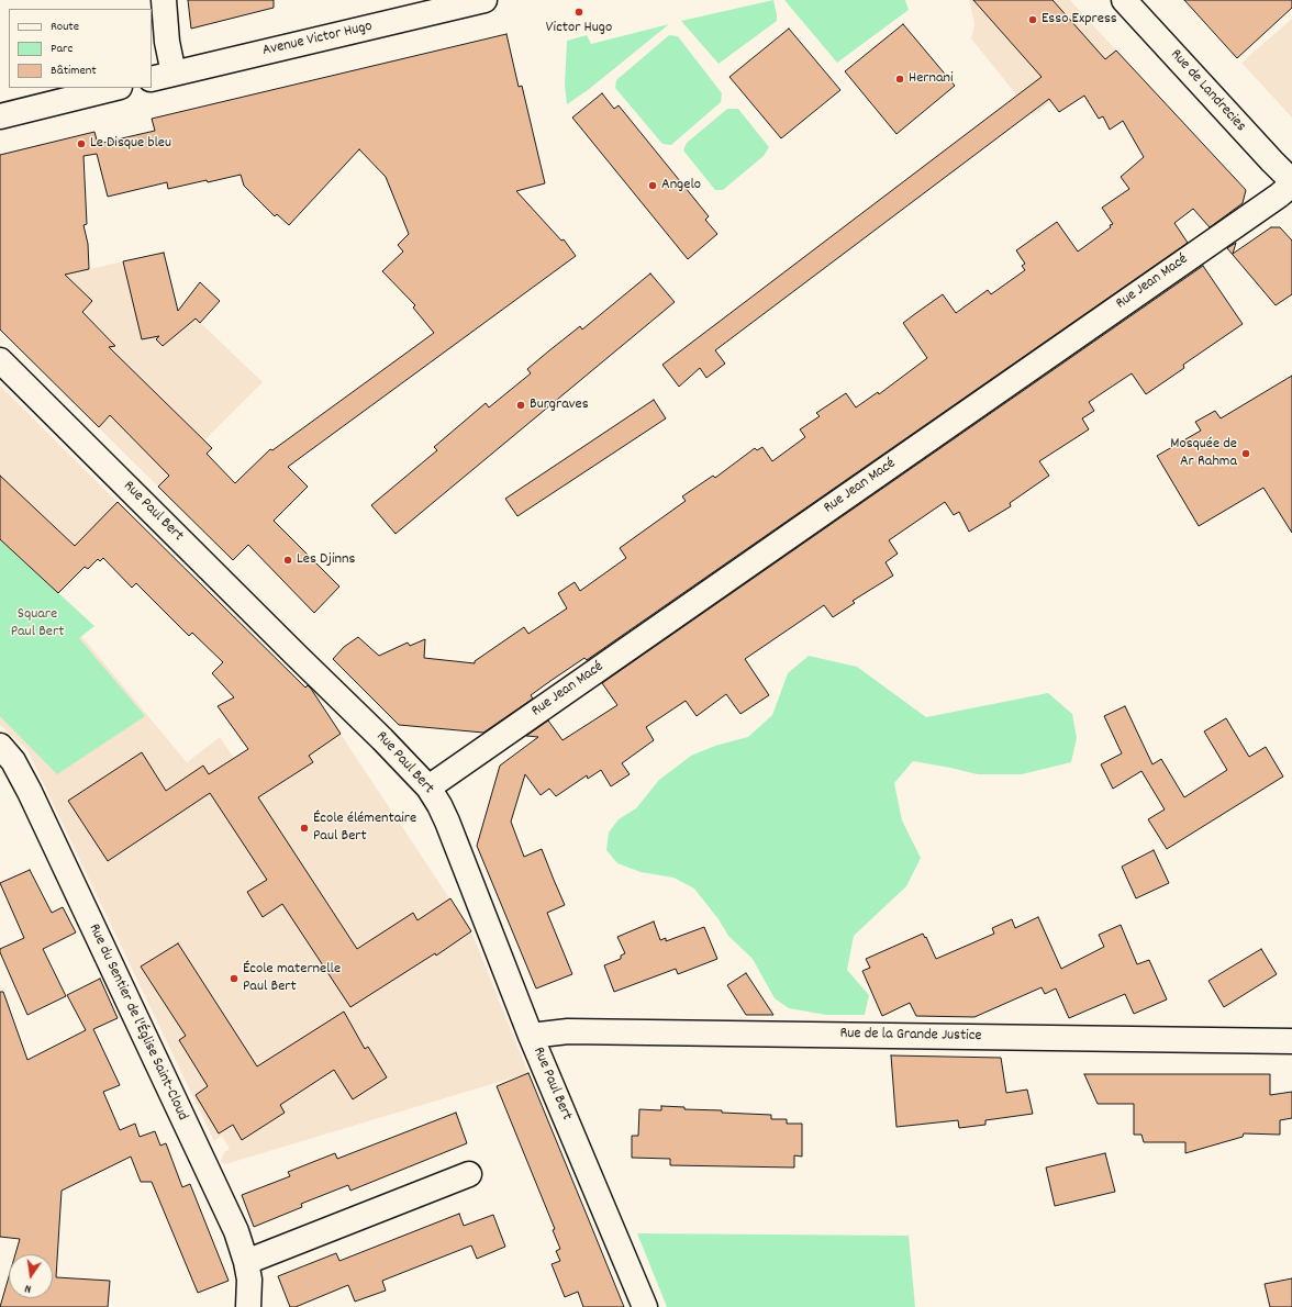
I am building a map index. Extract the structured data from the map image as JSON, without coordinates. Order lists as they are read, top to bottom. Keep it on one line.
{"streets":{"street":["Avenue Victor Hugo","Rue de Landrecies","Rue Jean Macé","Rue Paul Bert","Rue du Sentier de l'Église Saint-Cloud","Rue de la Grande Justice"]},"crossings":[["Rue de Landrecies","Rue Jean Macé"],["Rue Jean Macé","Rue Paul Bert"],["Rue Paul Bert","Rue de la Grande Justice"]],"parks":["Square Paul Bert"],"places":["Victor Hugo","Esso Express","Hernani","Le Disque bleu","Angelo","Burgraves","Mosquée de Ar Rahma","Les Djinns","École élémentaire Paul Bert","École maternelle Paul Bert"],"legend":["Route","Parc","Bâtiment"],"north":"bottom"}
